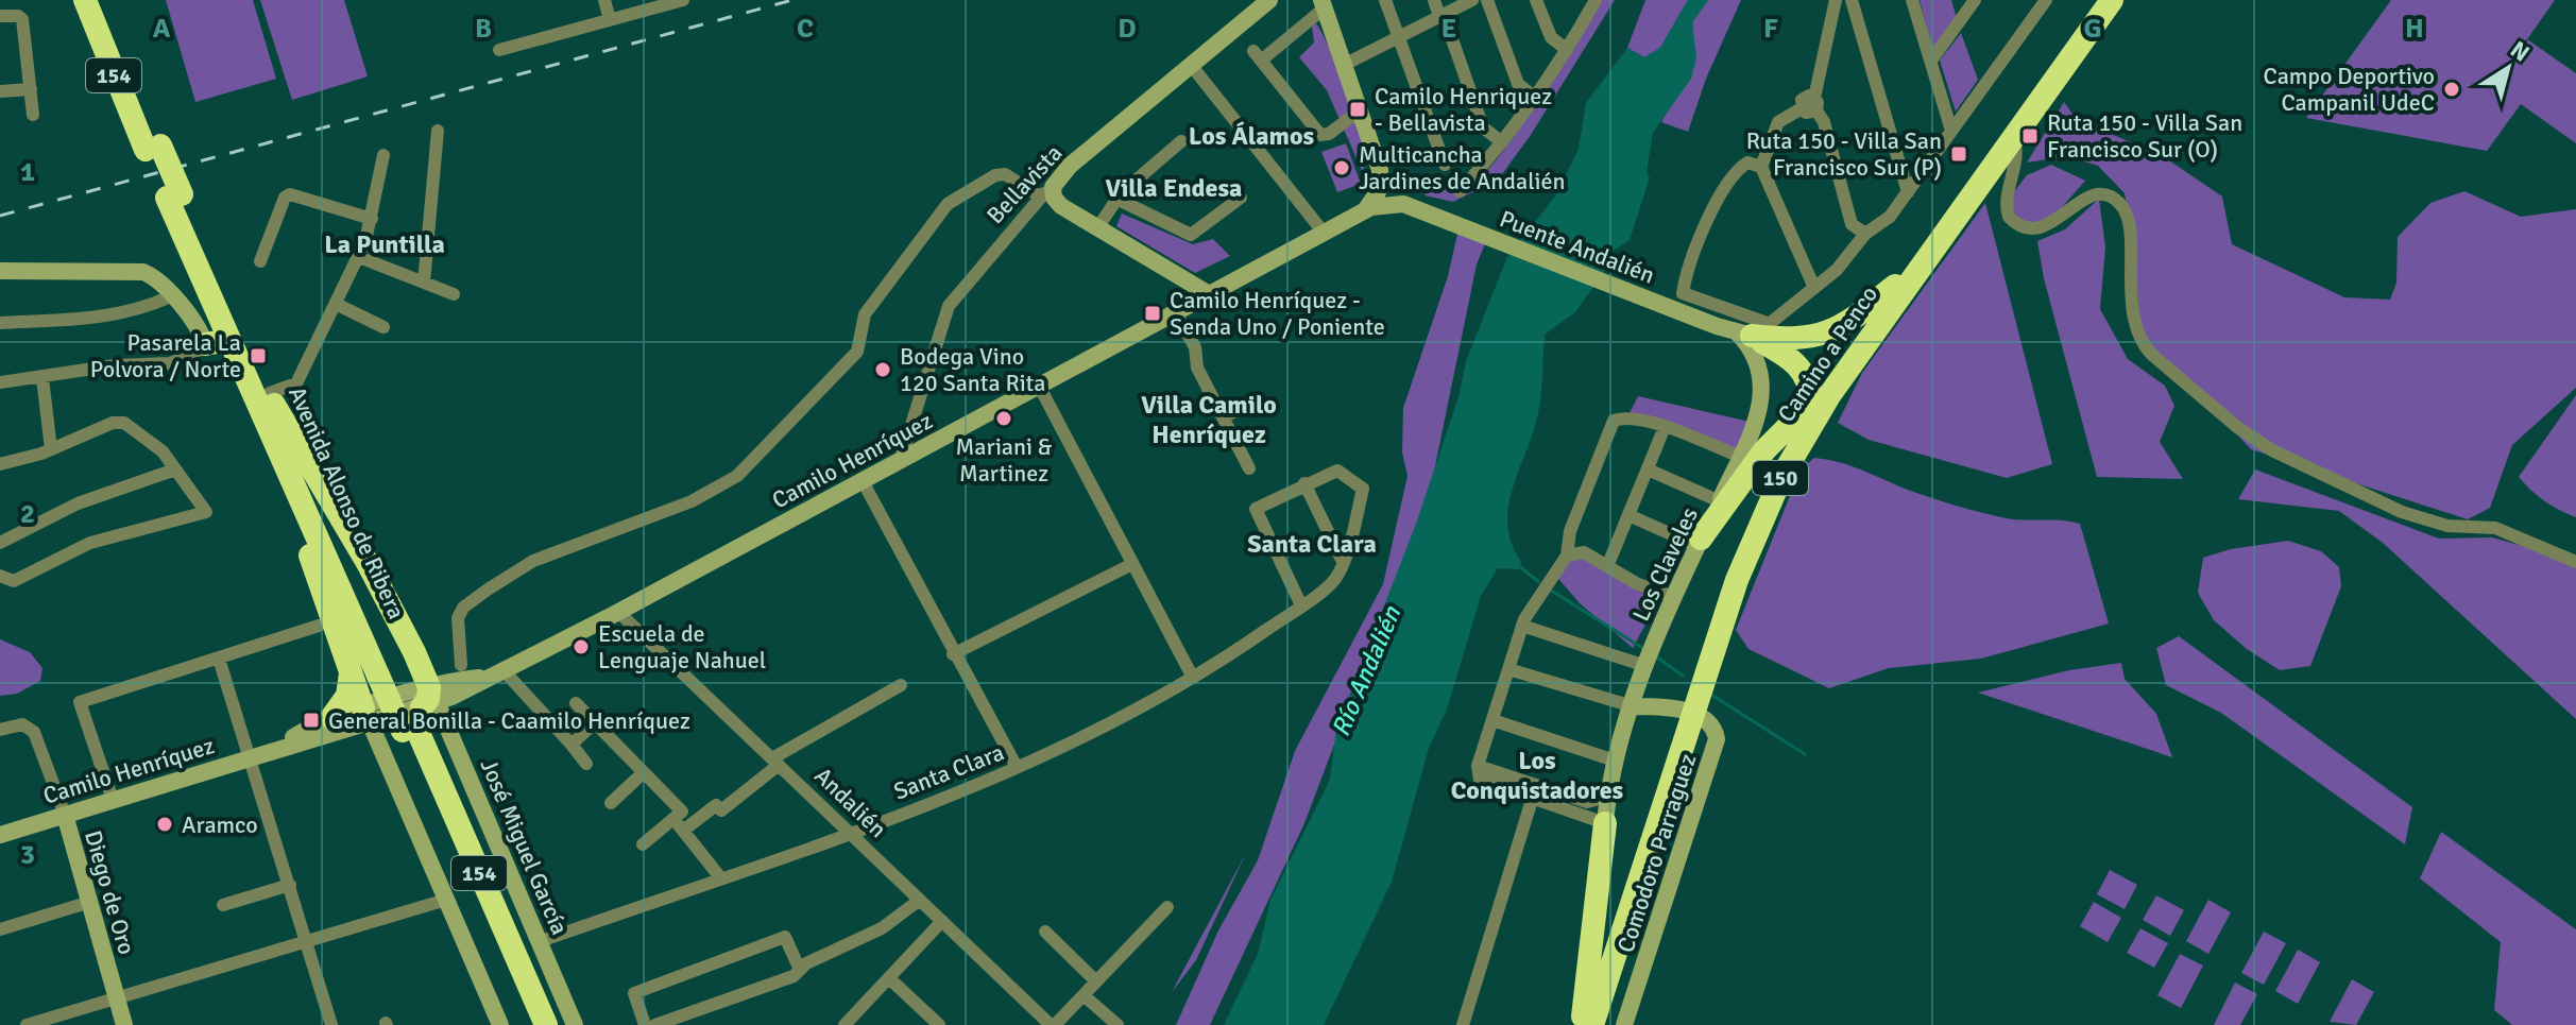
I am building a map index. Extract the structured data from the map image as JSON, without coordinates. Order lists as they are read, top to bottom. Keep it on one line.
{"streets":{"highway":["154","Camino a Penco","150","Avenida Alonso de Ribera"],"main road":["Bellavista","Puente Andalién","Camilo Henríquez","Los Claveles","José Miguel García","Comodoro Parraguez","Diego de Oro"],"street":["Santa Clara","Andalién"]},"crossings":[["Bellavista","Camilo Henríquez"],["Puente Andalién","Camilo Henríquez"],["Puente Andalién","Los Claveles"],["Camino a Penco","Comodoro Parraguez"],["Camilo Henríquez","Avenida Alonso de Ribera"],["Camilo Henríquez","Andalién"],["Camilo Henríquez","José Miguel García"],["Camilo Henríquez","Diego de Oro"],["Avenida Alonso de Ribera","José Miguel García"],["Santa Clara","Andalién"],["Santa Clara","José Miguel García"]],"districts":["Los Álamos","Villa Endesa","La Puntilla","Villa Camilo Henríquez","Santa Clara","Los Conquistadores"],"water":["Río Andalién"],"places":{"other":["Campo Deportivo Campanil UdeC","Multicancha Jardines de Andalién","Bodega Vino 120 Santa Rita","Mariani & Martinez","Escuela de Lenguaje Nahuel","Aramco"],"transit":["Camilo Henriquez - Bellavista","Ruta 150 - Villa San Francisco Sur (O)","Ruta 150 - Villa San Francisco Sur (P)","Camilo Henríquez - Senda Uno / Poniente","Pasarela La Polvora / Norte","General Bonilla - Caamilo Henríquez"]},"north":"top right","grid":{"columns":["A","B","C","D","E","F","G","H"],"rows":["1","2","3"]}}
